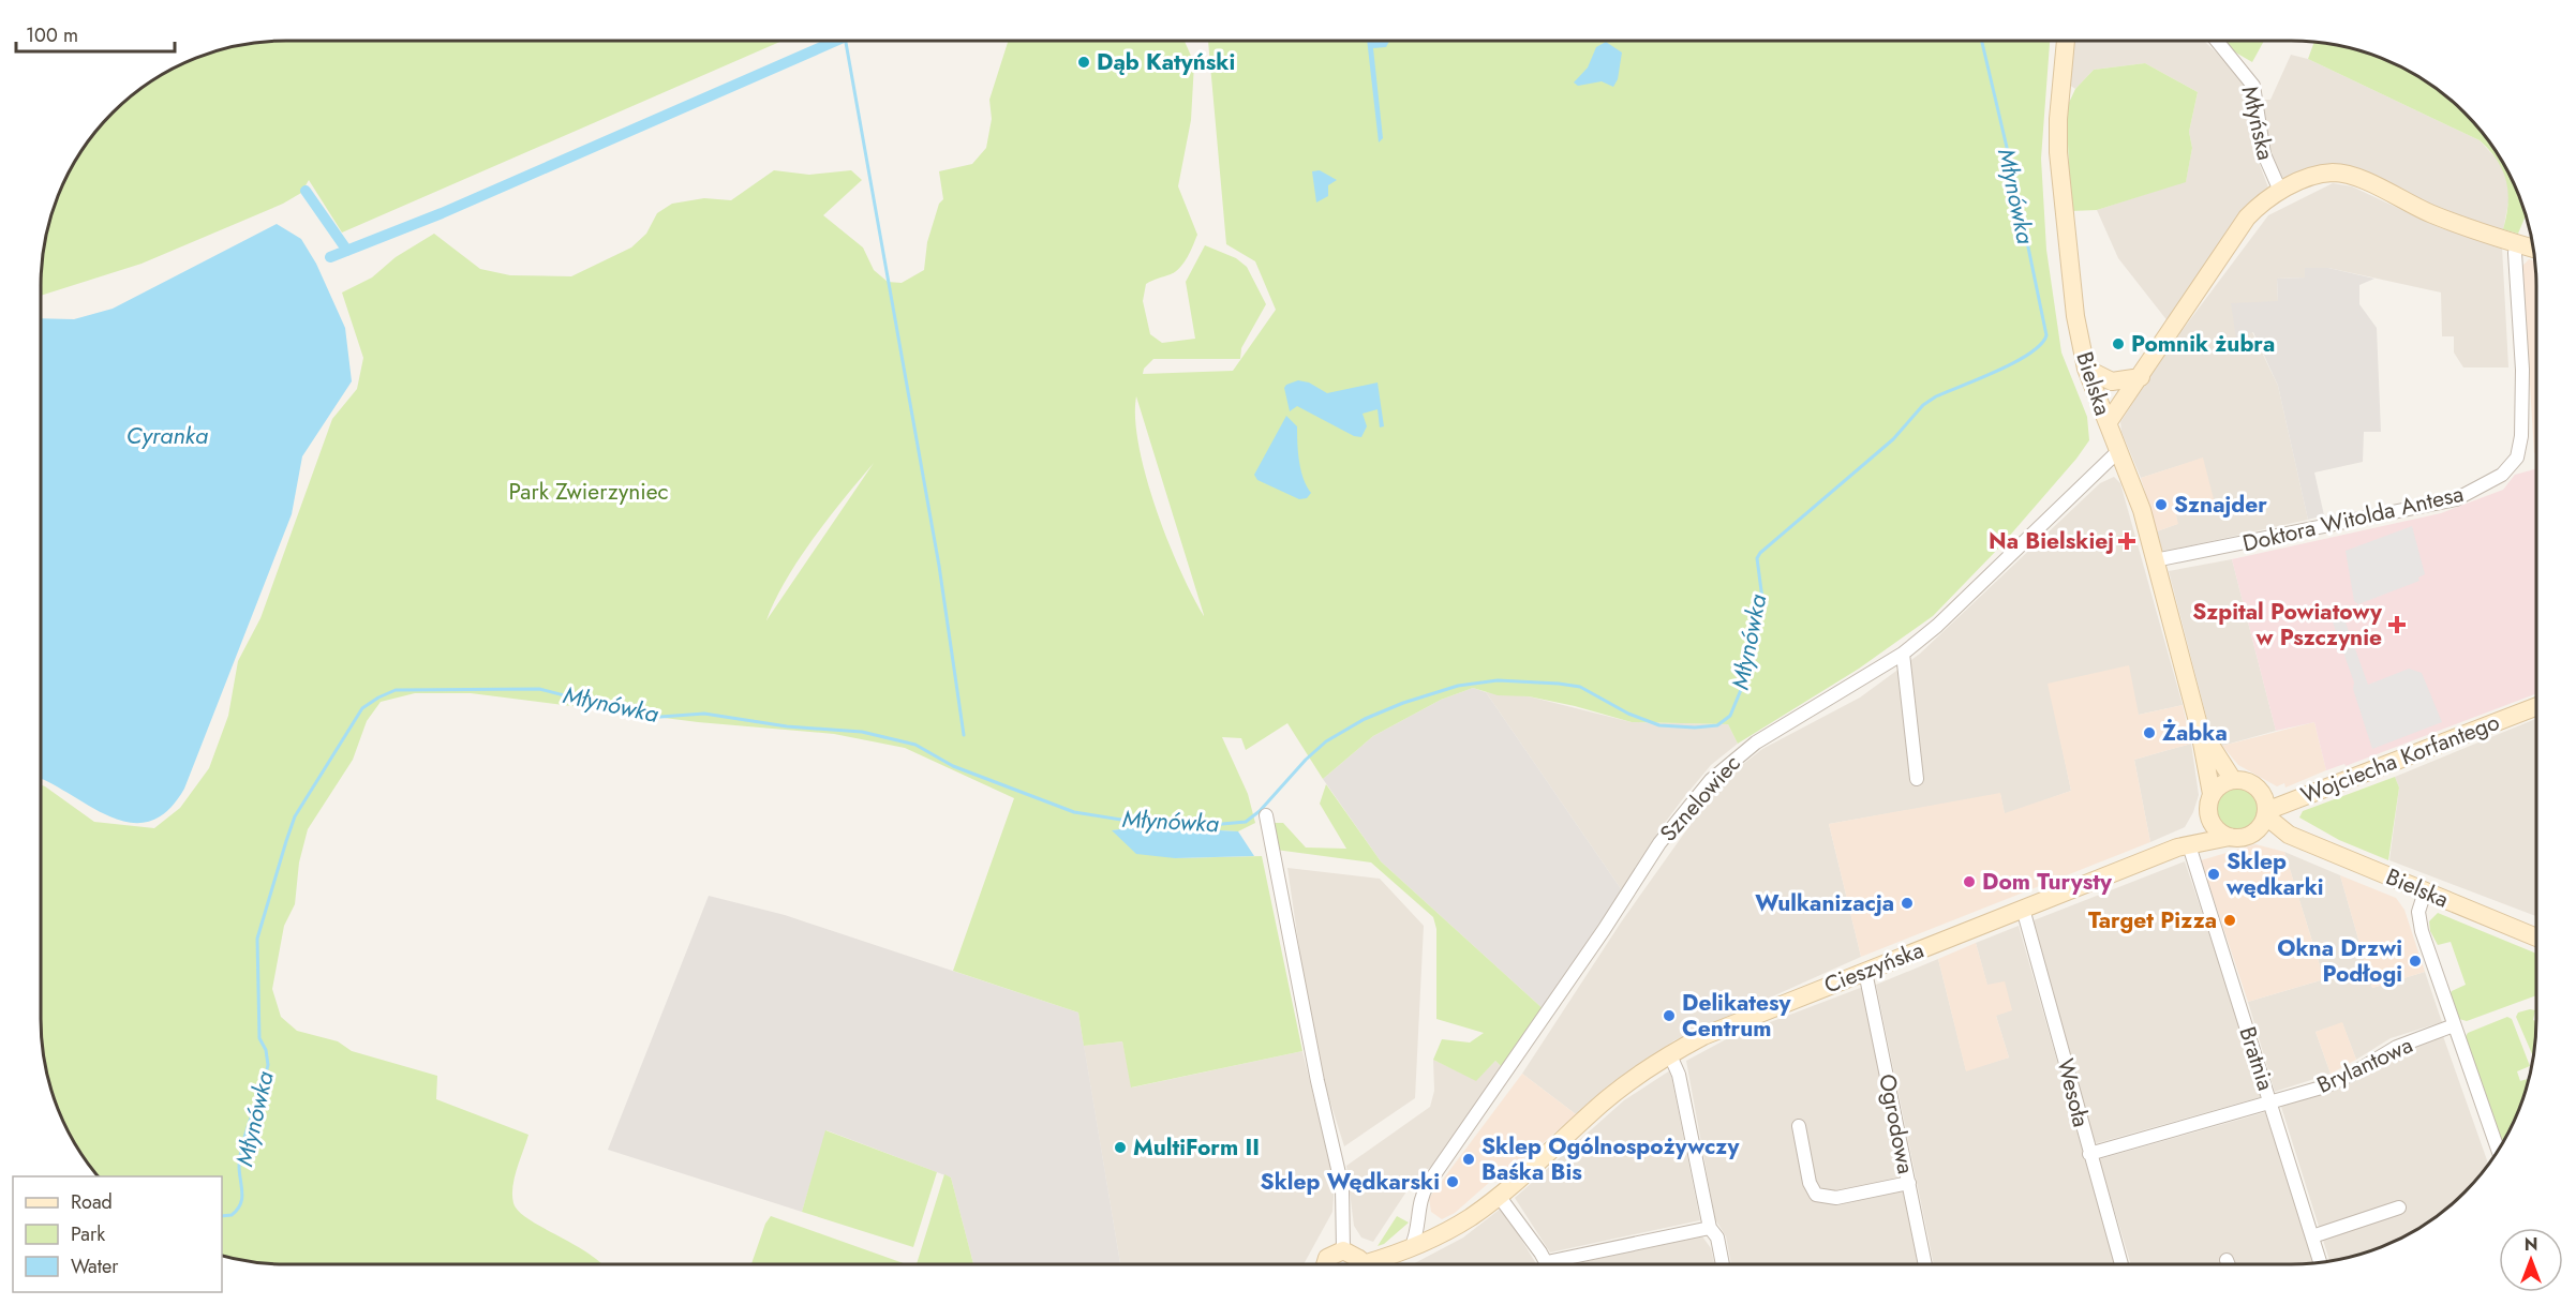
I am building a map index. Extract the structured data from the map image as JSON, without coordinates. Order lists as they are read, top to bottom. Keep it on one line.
{"streets":{"main road":["Bielska","Wojciecha Korfantego","Cieszyńska"],"street":["Młyńska","Doktora Witolda Antesa","Sznelowiec","Bratnia","Brylantowa","Wesoła","Ogrodowa"]},"crossings":[["Bielska","Doktora Witolda Antesa"],["Bielska","Wojciecha Korfantego"],["Bielska","Sznelowiec"],["Bielska","Cieszyńska"],["Wojciecha Korfantego","Cieszyńska"],["Sznelowiec","Cieszyńska"],["Cieszyńska","Bratnia"],["Cieszyńska","Wesoła"],["Cieszyńska","Ogrodowa"],["Bratnia","Brylantowa"],["Brylantowa","Wesoła"]],"water":["Młynówka","Cyranka"],"parks":["Park Zwierzyniec"],"places":{"other":["Dąb Katyński","Pomnik żubra","Sznajder","Żabka","Sklep wędkarki","Dom Turysty","Wulkanizacja","Target Pizza","Okna Drzwi Podłogi","Delikatesy Centrum","MultiForm II","Sklep Ogólnospożywczy Baśka Bis","Sklep Wędkarski"],"health":["Na Bielskiej","Szpital Powiatowy w Pszczynie"]},"legend":["Road","Park","Water"],"scale_bar":"100 m","north":"top"}
